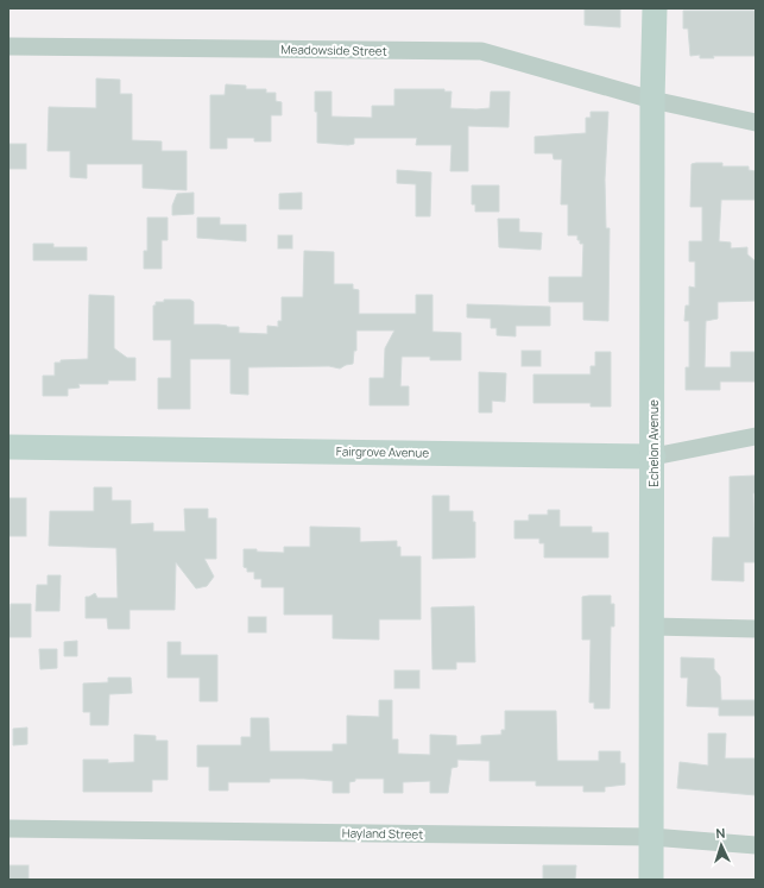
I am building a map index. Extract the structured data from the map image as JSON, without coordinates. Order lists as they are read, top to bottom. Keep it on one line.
{"streets":{"street":["Meadowside Street","Echelon Avenue","Fairgrove Avenue","Hayland Street"]},"crossings":[["Meadowside Street","Echelon Avenue"],["Echelon Avenue","Fairgrove Avenue"],["Echelon Avenue","Hayland Street"]],"north":"top"}
